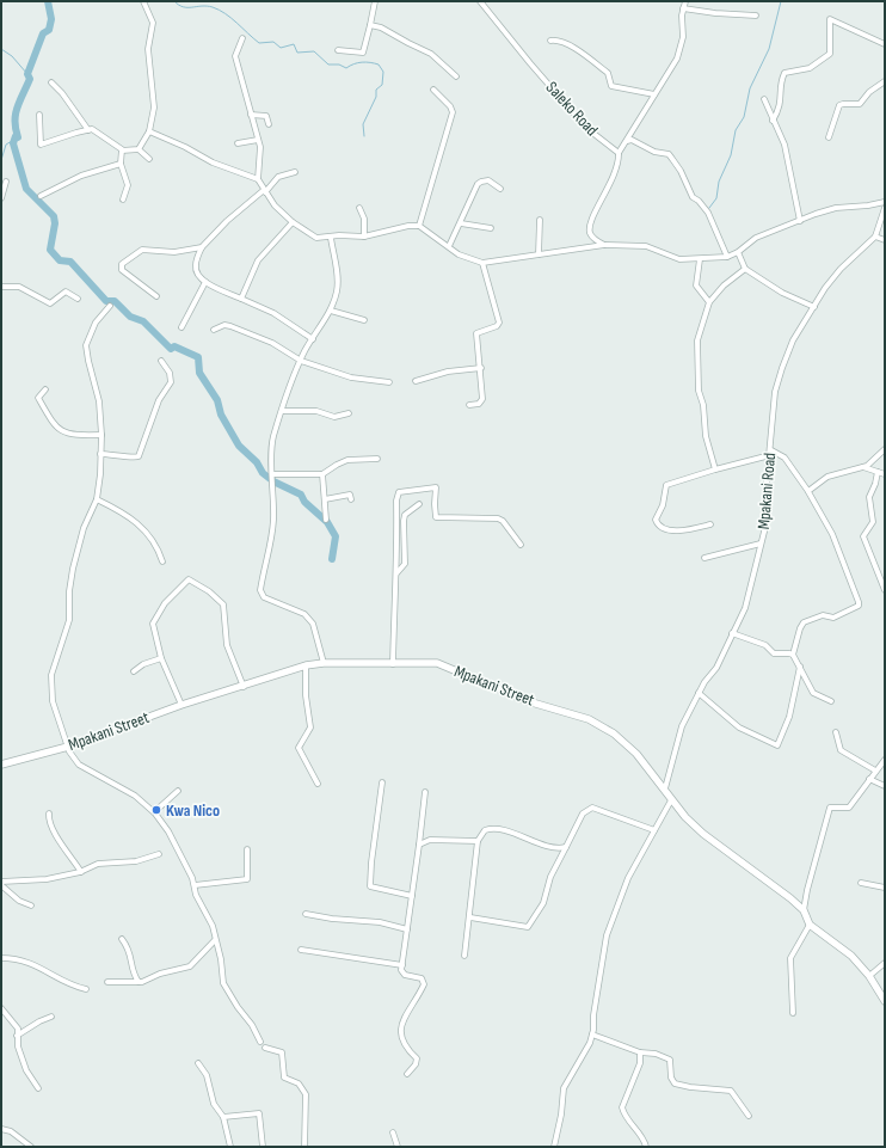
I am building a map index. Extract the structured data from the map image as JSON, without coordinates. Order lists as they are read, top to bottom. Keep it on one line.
{"streets":{"street":["Saleko Road","Mpakani Road","Mpakani Street"]},"crossings":[["Mpakani Road","Mpakani Street"]],"places":["Kwa Nico"]}
